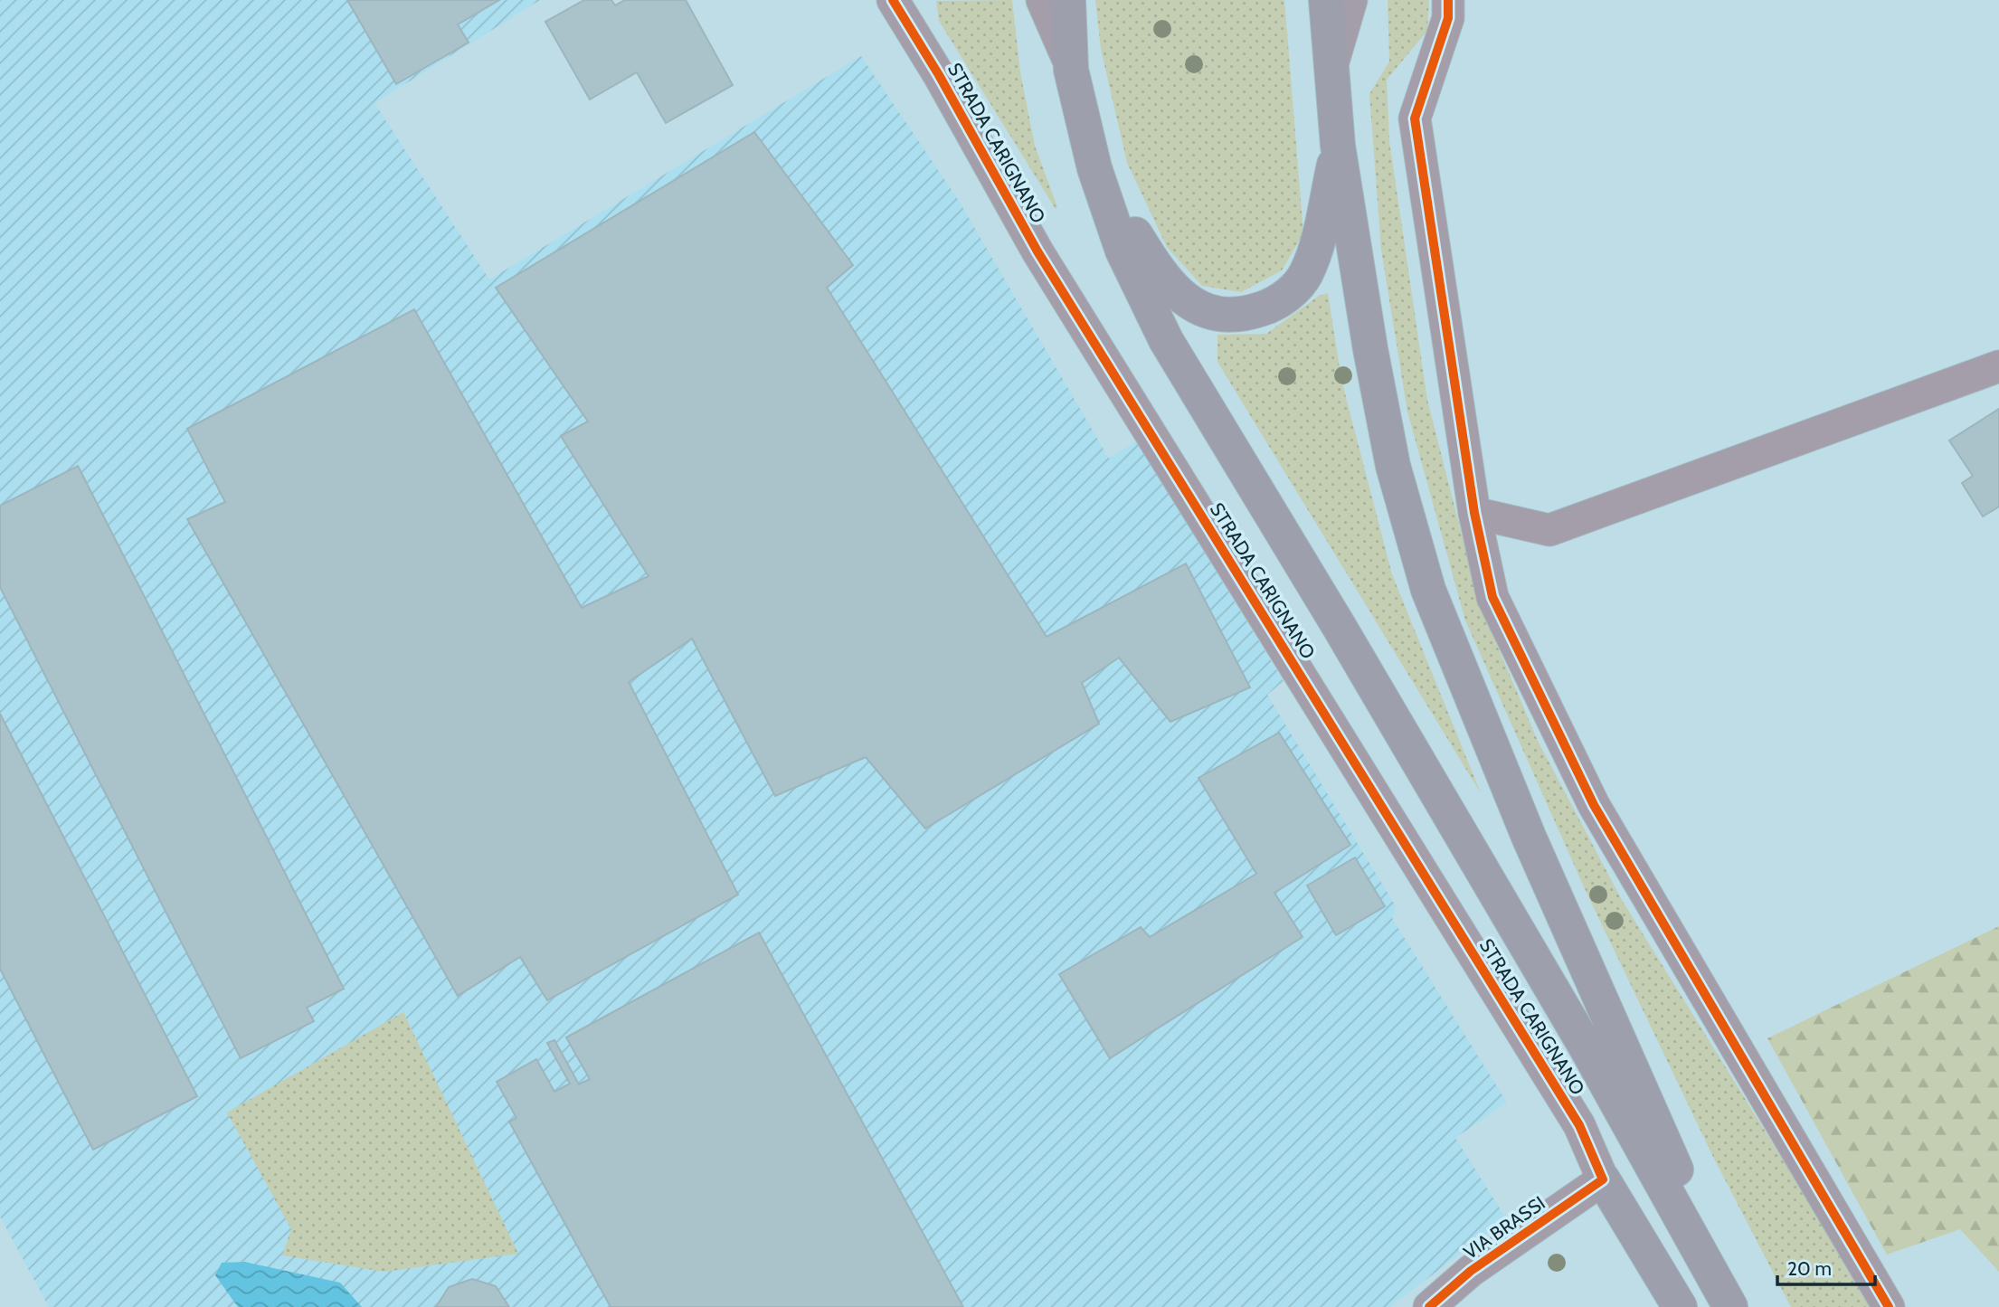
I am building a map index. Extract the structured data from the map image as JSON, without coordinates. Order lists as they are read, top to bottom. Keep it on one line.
{"streets":{"street":["STRADA CARIGNANO","VIA BRASSI"]},"crossings":[["STRADA CARIGNANO","VIA BRASSI"]],"scale_bar":"20 m"}
